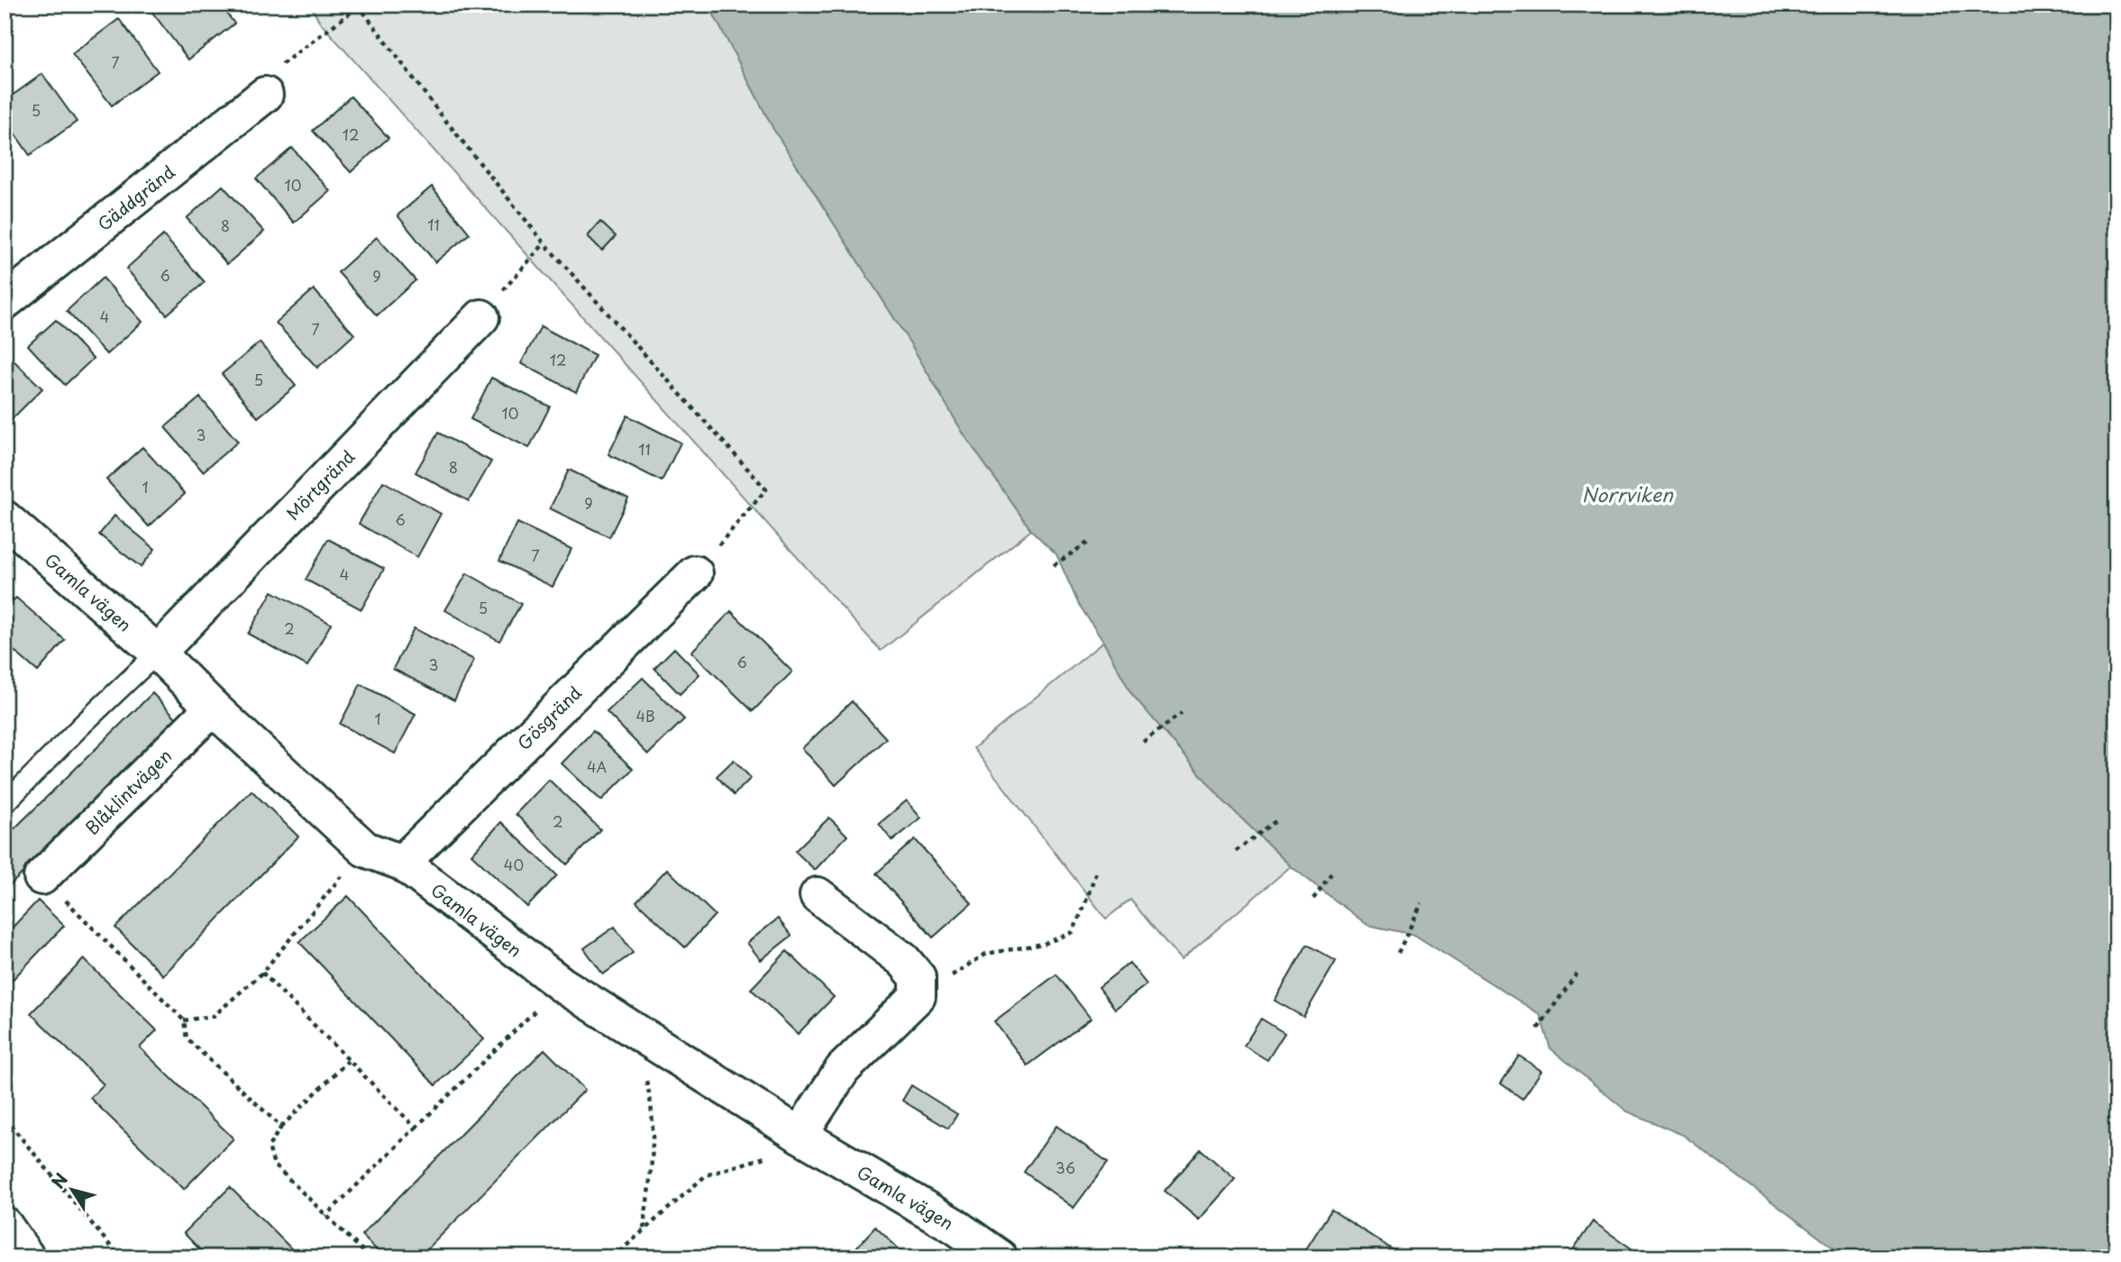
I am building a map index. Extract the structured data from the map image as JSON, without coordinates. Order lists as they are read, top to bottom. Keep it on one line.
{"streets":{"street":["Gäddgränd","Mörtgränd","Gamla vägen","Gösgränd","Blåklintvägen"]},"crossings":[["Mörtgränd","Gamla vägen"],["Gamla vägen","Gösgränd"],["Gamla vägen","Blåklintvägen"]],"water":["Norrviken"],"house_numbers":["7","5","12","10","11","8","6","9","4","7","12","5","10","3","11","8","1","9","6","7","4","5","2","6","3","4B","1","4A","2","40","36"],"north":"top left"}
